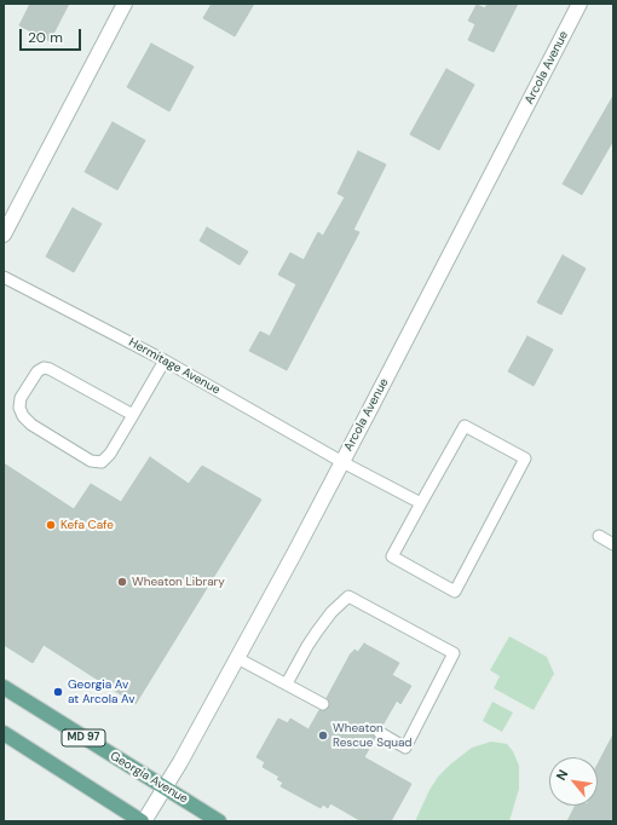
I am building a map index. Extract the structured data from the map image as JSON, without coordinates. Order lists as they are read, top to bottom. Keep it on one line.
{"streets":{"main road":["MD 97","Georgia Avenue"],"street":["Arcola Avenue"],"lane":["Hermitage Avenue"]},"crossings":[["Arcola Avenue","Hermitage Avenue"],["Arcola Avenue","Georgia Avenue"]],"places":["Kefa Cafe","Wheaton Library","Georgia Av at Arcola Av","Wheaton Rescue Squad"],"scale_bar":"20 m","north":"top left"}
